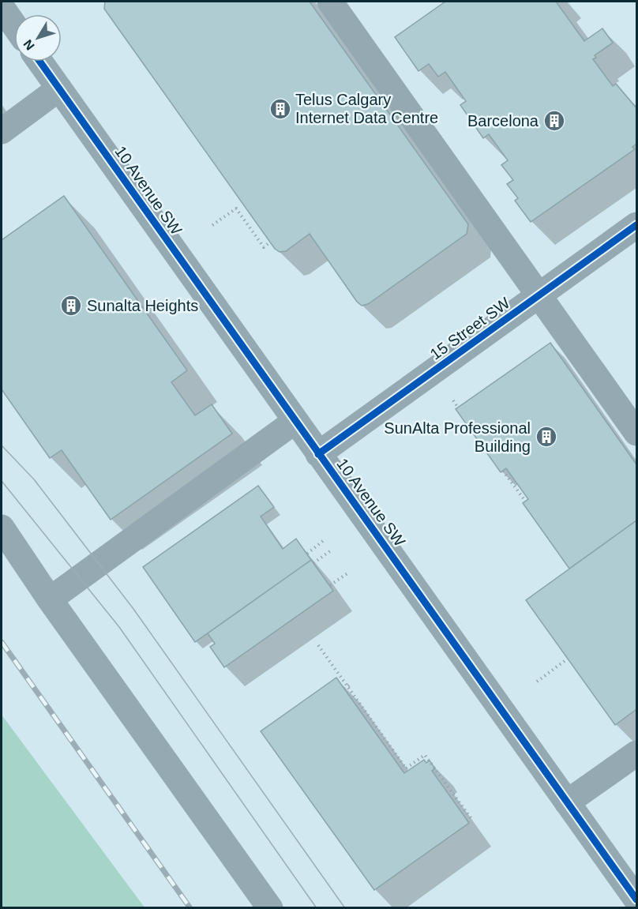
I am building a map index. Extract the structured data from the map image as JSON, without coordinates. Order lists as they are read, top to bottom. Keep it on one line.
{"streets":{"street":["10 Avenue SW","15 Street SW"]},"crossings":[["10 Avenue SW","15 Street SW"]],"places":{"building":["Telus Calgary Internet Data Centre","Barcelona","Sunalta Heights","SunAlta Professional Building"]},"north":"bottom left"}
